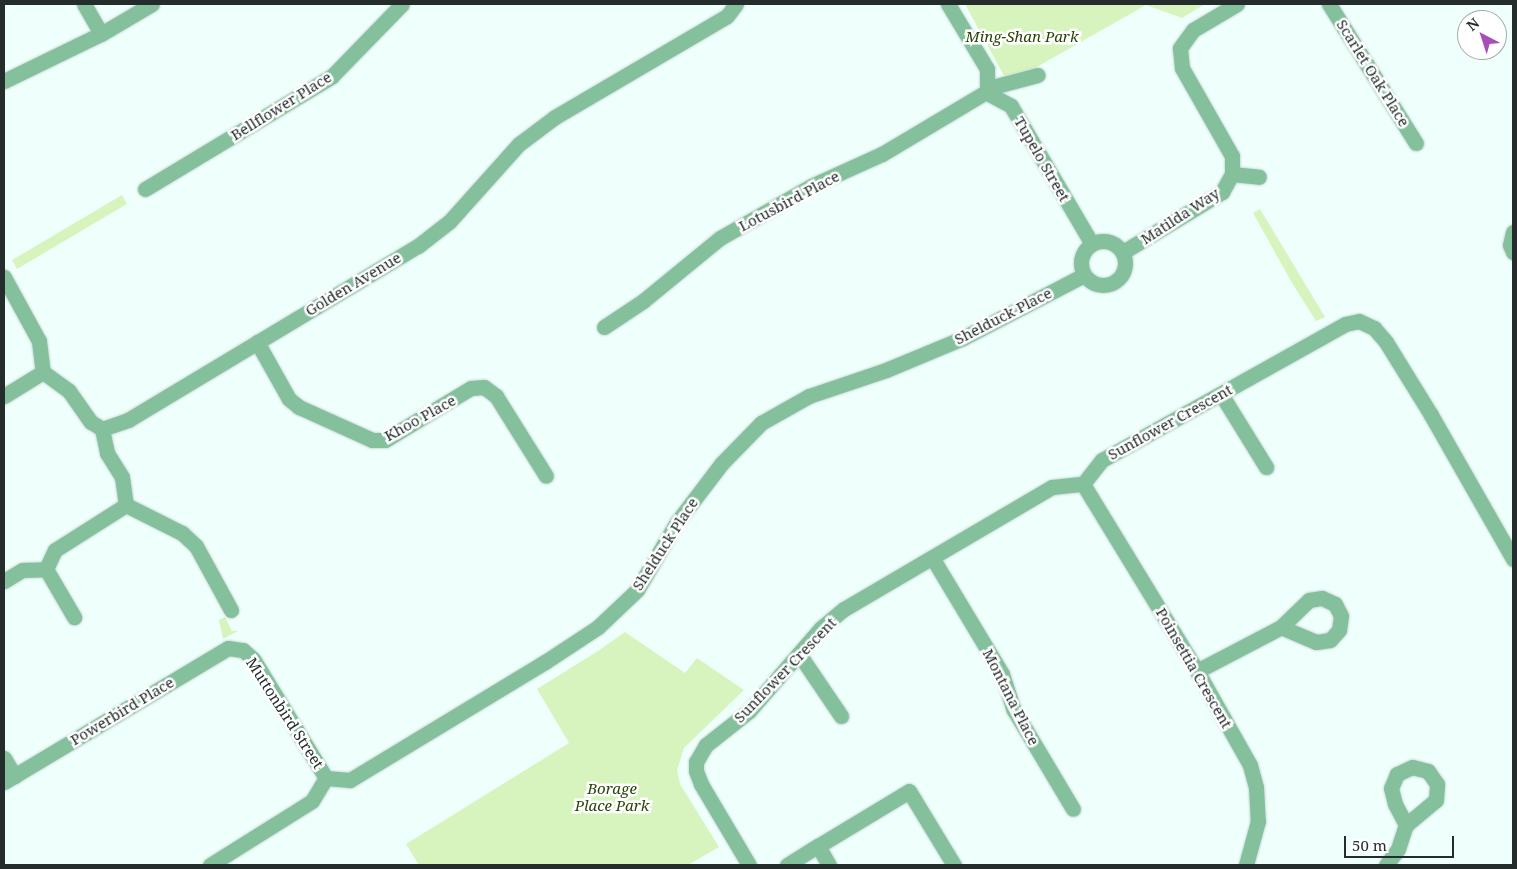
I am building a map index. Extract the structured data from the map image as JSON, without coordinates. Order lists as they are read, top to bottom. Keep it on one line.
{"streets":{"street":["Scarlet Oak Place","Bellflower Place","Tupelo Street","Lotusbird Place","Matilda Way","Golden Avenue","Shelduck Place","Khoo Place","Sunflower Crescent","Poinsettia Crescent","Montana Place","Powerbird Place","Muttonbird Street"]},"crossings":[["Tupelo Street","Lotusbird Place"],["Tupelo Street","Matilda Way"],["Tupelo Street","Shelduck Place"],["Matilda Way","Shelduck Place"],["Golden Avenue","Khoo Place"],["Shelduck Place","Muttonbird Street"],["Sunflower Crescent","Poinsettia Crescent"],["Sunflower Crescent","Montana Place"],["Powerbird Place","Muttonbird Street"]],"parks":["Ming-Shan Park","Borage Place Park"],"scale_bar":"50 m","north":"top left"}
